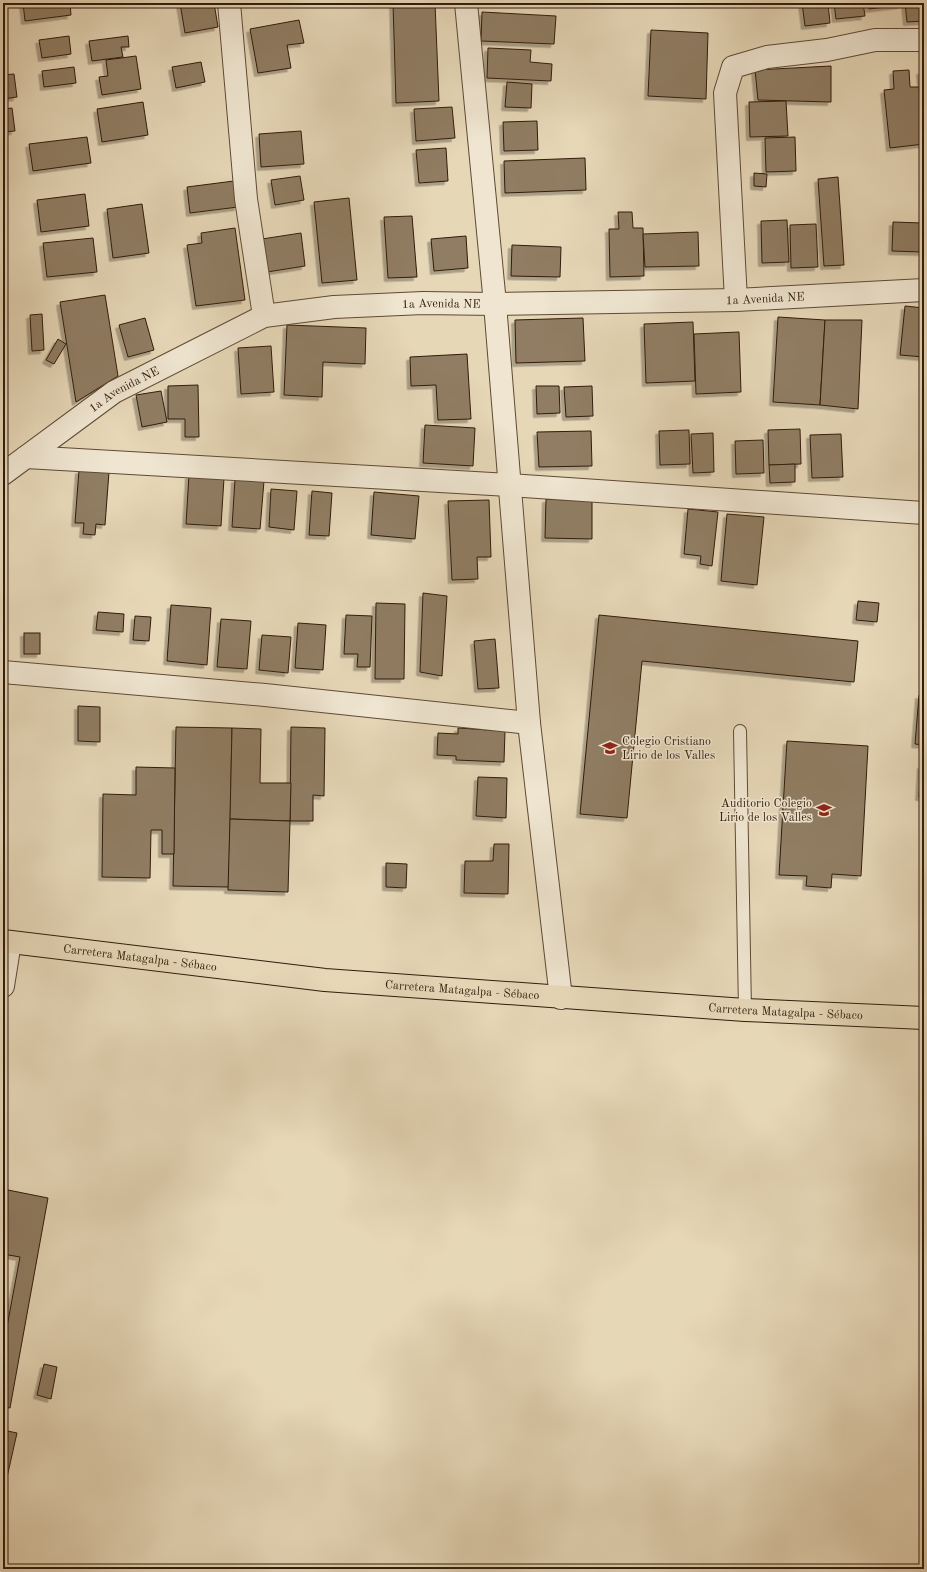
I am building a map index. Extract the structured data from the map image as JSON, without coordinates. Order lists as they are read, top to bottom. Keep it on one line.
{"streets":{"main road":["Carretera Matagalpa - Sébaco"],"street":["1a Avenida NE"]},"places":{"school or university":["Colegio Cristiano Lirio de los Valles","Auditorio Colegio Lirio de los Valles"]}}
